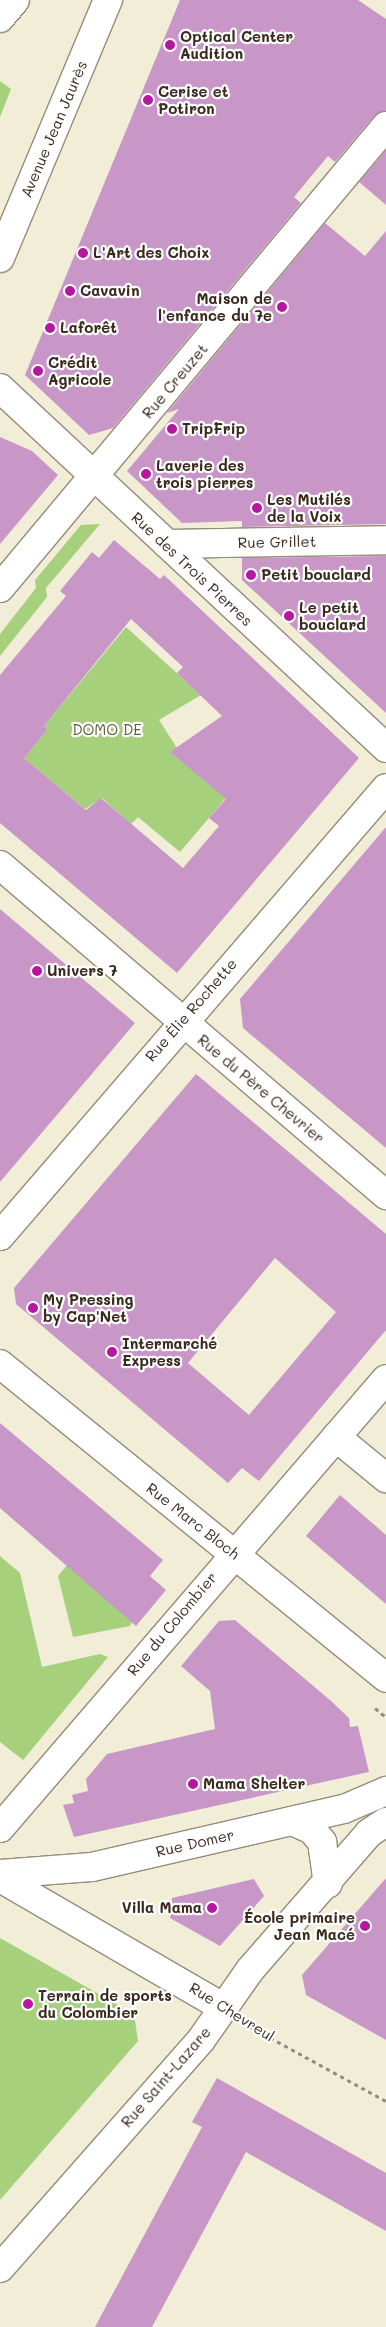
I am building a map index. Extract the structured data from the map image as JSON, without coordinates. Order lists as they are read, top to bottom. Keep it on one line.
{"streets":{"street":["Avenue Jean Jaurès","Rue Creuzet","Rue Grillet","Rue des Trois Pierres","Rue Élie Rochette","Rue du Père Chevrier","Rue Marc Bloch","Rue du Colombier","Rue Domer","Rue Chevreul","Rue Saint-Lazare"]},"crossings":[["Rue Creuzet","Rue des Trois Pierres"],["Rue Grillet","Rue des Trois Pierres"],["Rue Élie Rochette","Rue du Père Chevrier"],["Rue Marc Bloch","Rue du Colombier"],["Rue Chevreul","Rue Saint-Lazare"]],"parks":["DOMO DE"],"places":["Optical Center Audition","Cerise et Potiron","L'Art des Choix","Cavavin","Maison de l'enfance du 7e","Laforêt","Crédit Agricole","TripFrip","Laverie des trois pierres","Les Mutilés de la Voix","Petit bouclard","Le petit bouclard","Univers 7","My Pressing by Cap'Net","Intermarché Express","Mama Shelter","Villa Mama","École primaire Jean Macé","Terrain de sports du Colombier"]}
